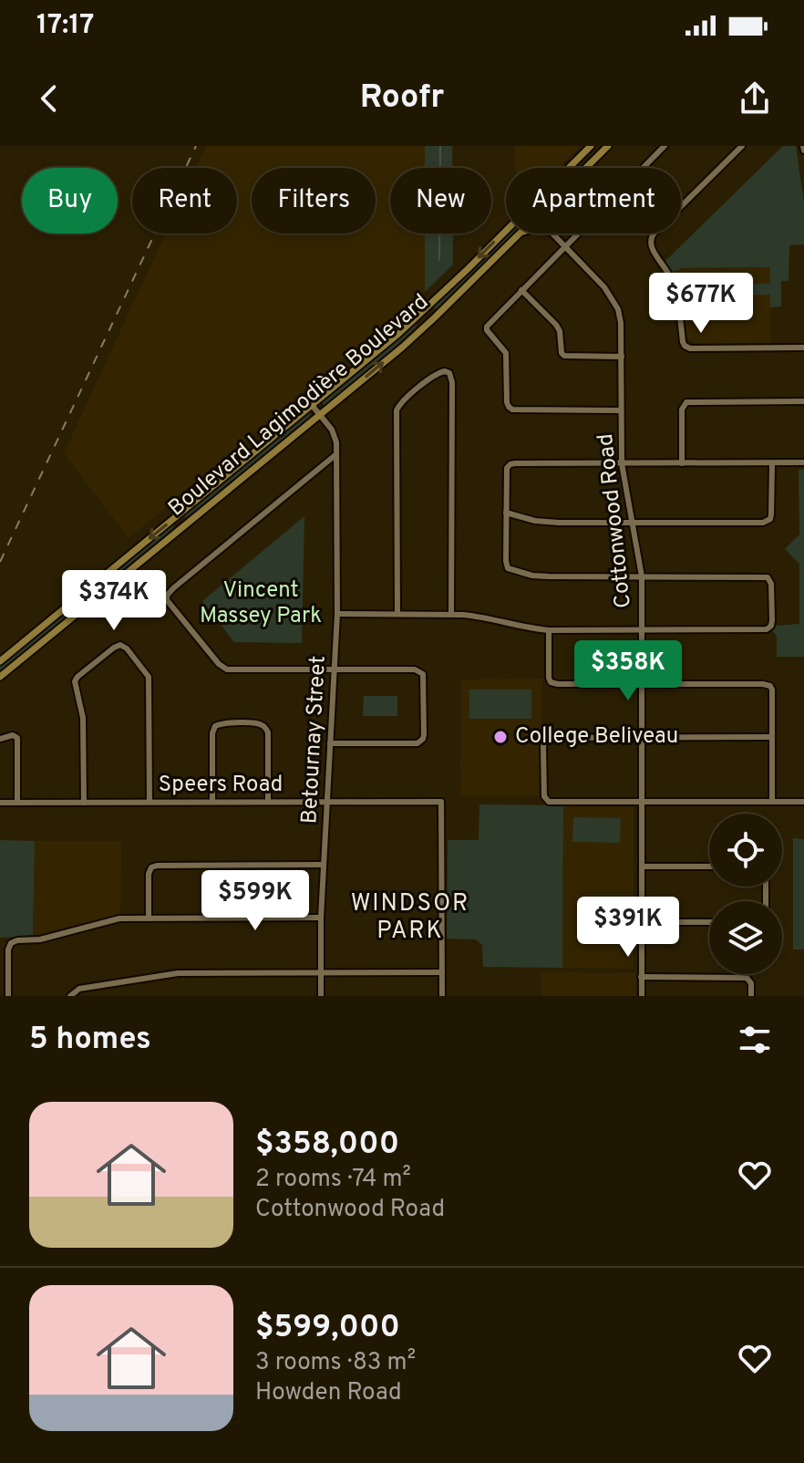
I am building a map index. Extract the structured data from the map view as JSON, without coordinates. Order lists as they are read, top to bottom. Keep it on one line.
{"streets":{"main road":["Boulevard Lagimodière Boulevard"],"street":["Cottonwood Road","Betournay Street","Speers Road"]},"crossings":[["Boulevard Lagimodière Boulevard","Betournay Street"],["Betournay Street","Speers Road"]],"districts":["WINDSOR PARK"],"parks":["Vincent Massey Park"],"places":["College Beliveau"],"page":{"status":"17:17","header":"Roofr","chip":["Buy","Rent","Filters","New","Apartment"],"price":["$677K","$374K","$358K","$599K","$391K"],"heading":"5 homes","list":[{"name":"$358,000","note":"2 rooms · 74 m² · Cottonwood Road"},{"name":"$599,000","note":"3 rooms · 83 m² · Howden Road"}]}}
